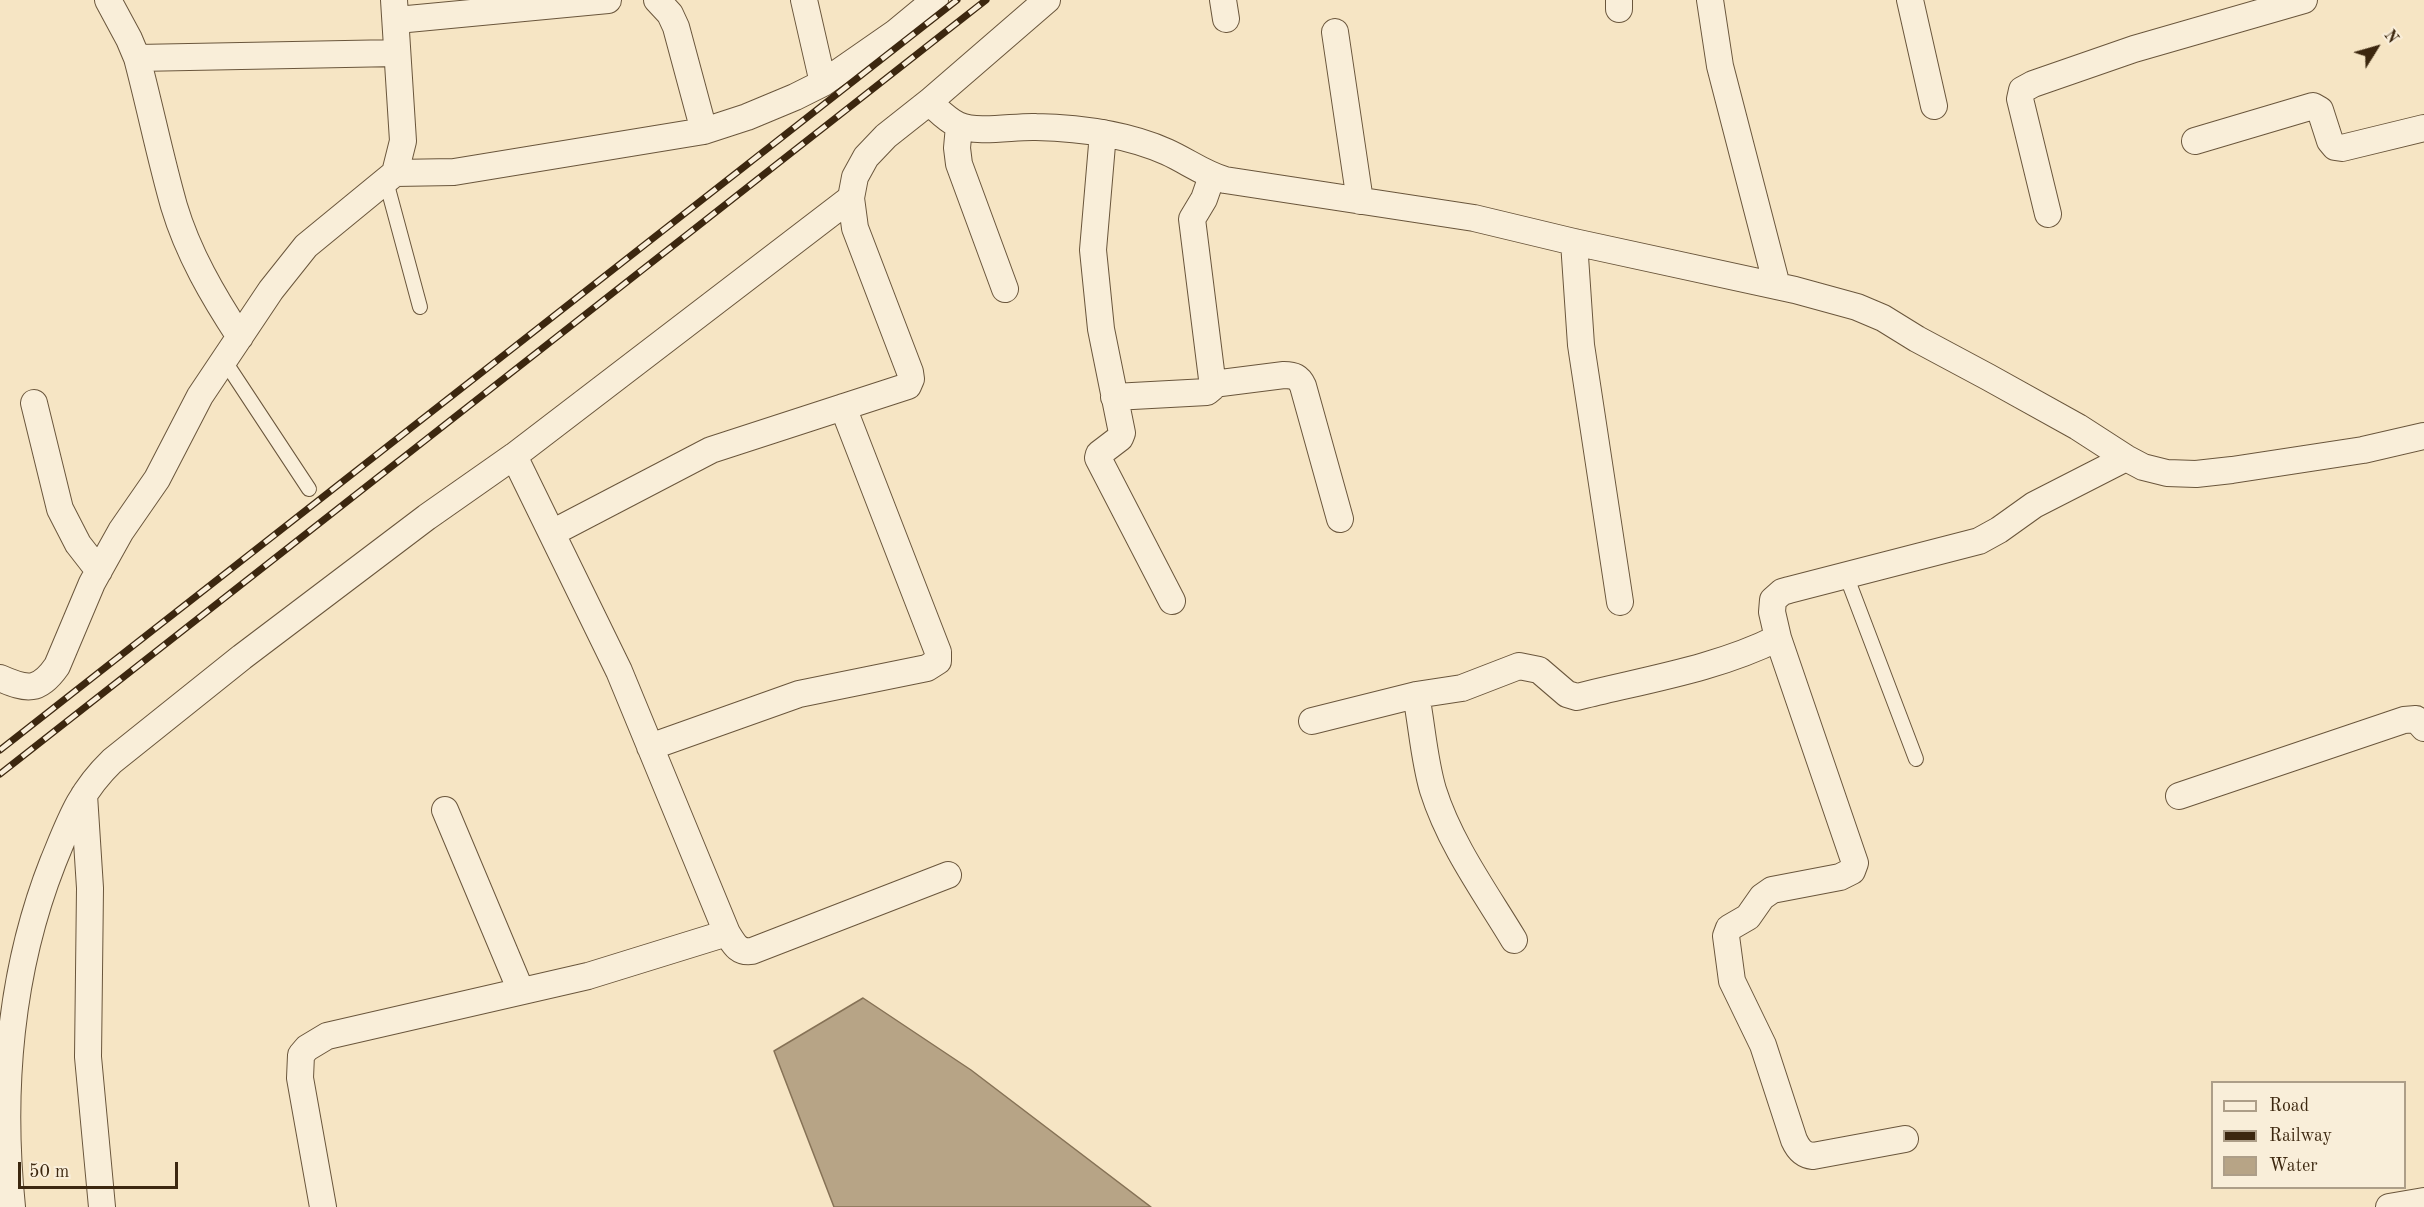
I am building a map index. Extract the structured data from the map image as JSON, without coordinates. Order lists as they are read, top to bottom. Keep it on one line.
{"legend":["Road","Railway","Water"],"scale_bar":"50 m","north":"top right"}
